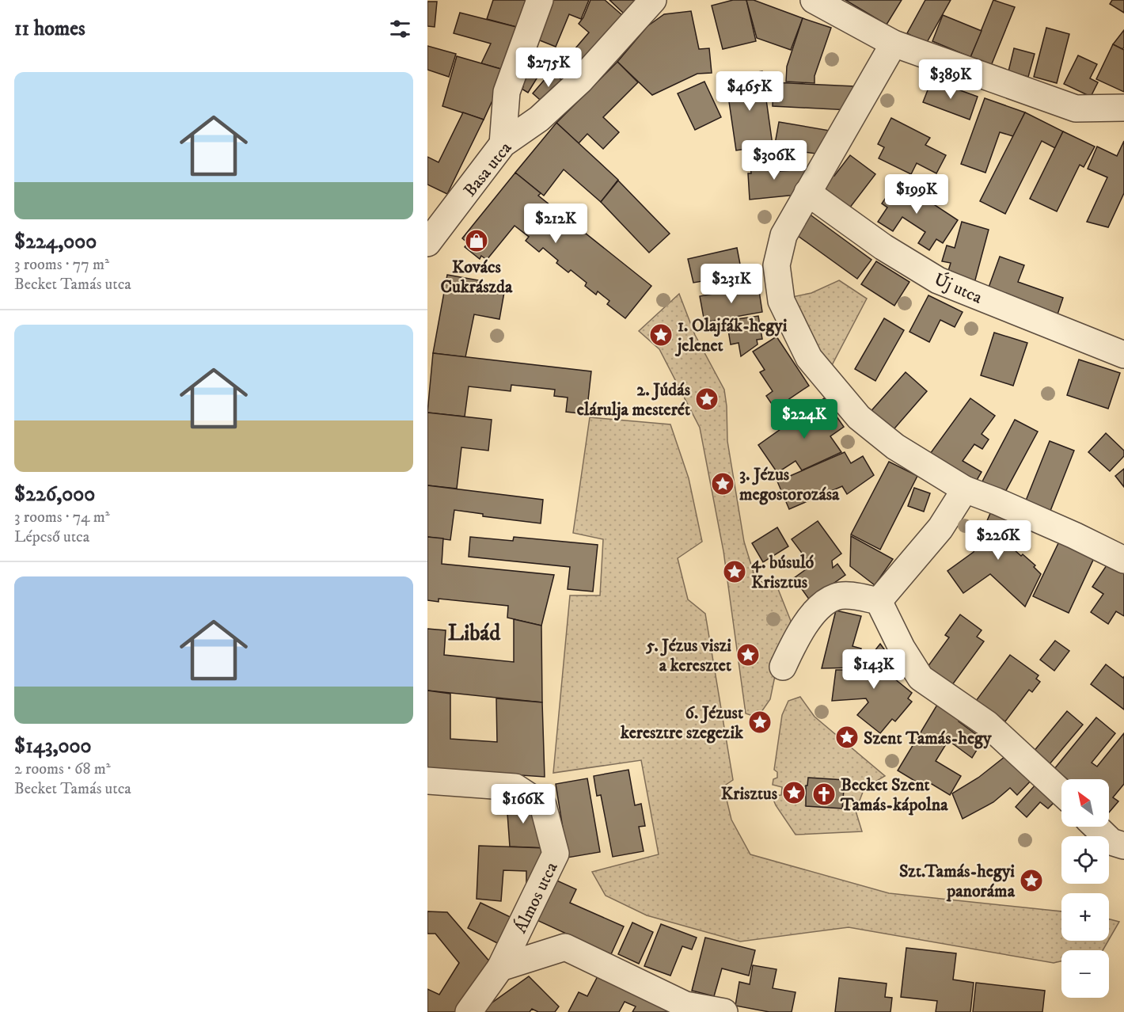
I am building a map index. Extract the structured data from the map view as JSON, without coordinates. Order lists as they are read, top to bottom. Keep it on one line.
{"streets":{"street":["Basa utca","Új utca","Álmos utca"]},"districts":["Libád"],"places":{"shop":["Kovács Cukrászda"],"place":["1. Olajfák-hegyi jelenet","2. Júdás elárulja mesterét","3. Jézus megostorozása","4. búsuló Krisztus","5. Jézus viszi a keresztet","6. Jézust keresztre szegezik","Szent Tamás-hegy","Krisztus","Szt.Tamás-hegyi panoráma"],"church":["Becket Szent Tamás-kápolna"]},"north":"top left","page":{"heading":"11 homes","price":["$275K","$389K","$465K","$306K","$199K","$212K","$231K","$224K","$226K","$143K","$166K"],"list":[{"name":"$224,000","note":"3 rooms · 77 m² · Becket Tamás utca"},{"name":"$226,000","note":"3 rooms · 74 m² · Lépcső utca"},{"name":"$143,000","note":"2 rooms · 68 m² · Becket Tamás utca"}],"map_buttons":["+","−"]}}
